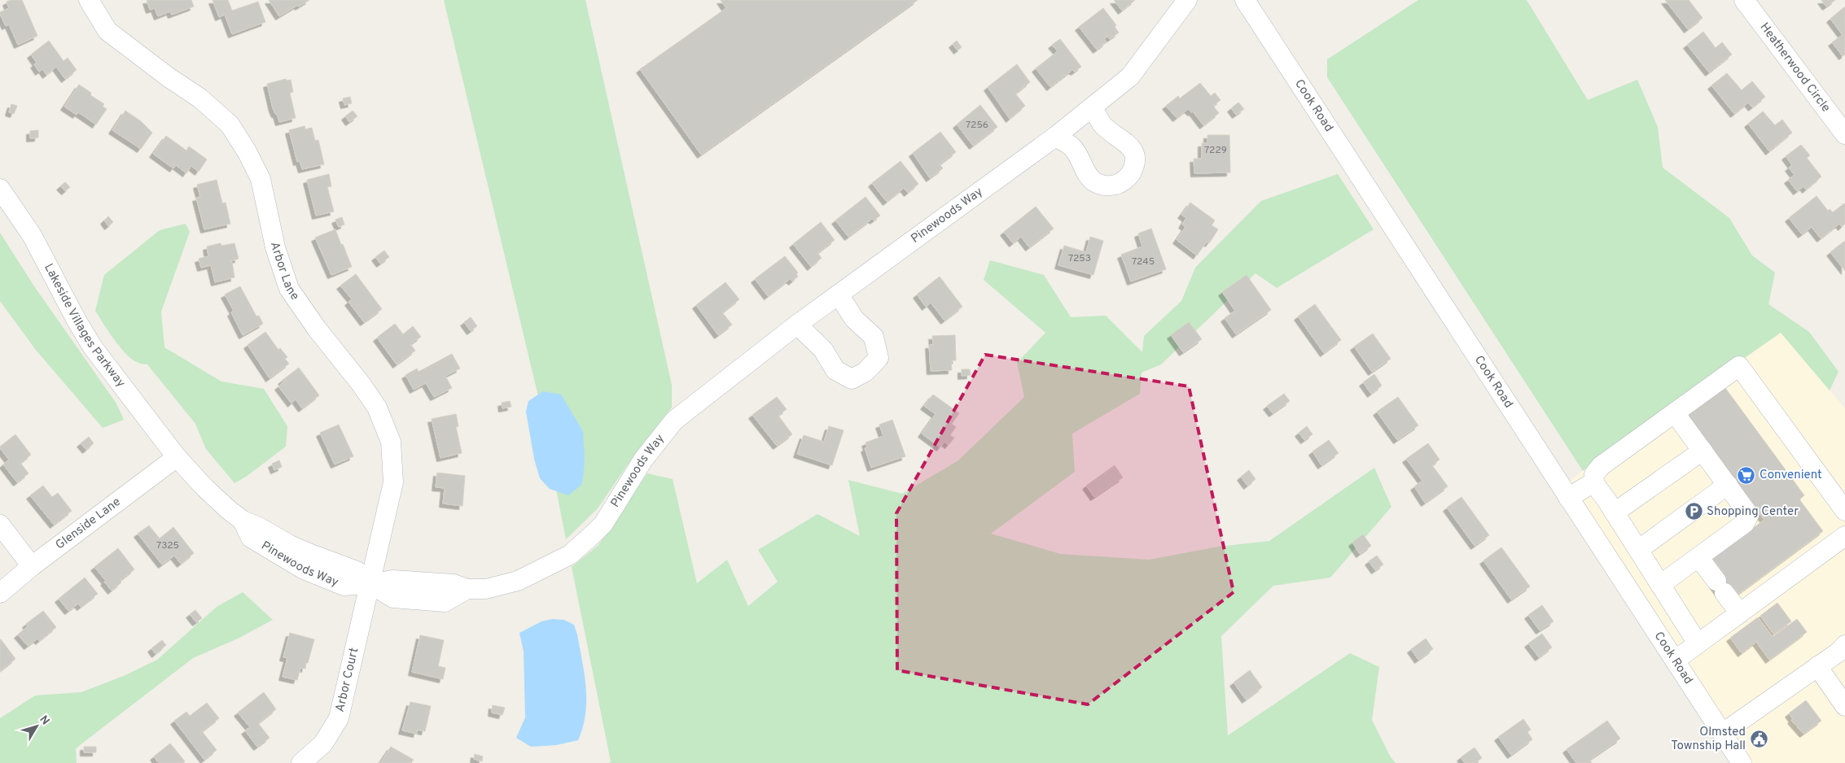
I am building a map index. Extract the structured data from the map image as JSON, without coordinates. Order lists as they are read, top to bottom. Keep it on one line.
{"streets":{"street":["Heatherwood Circle","Cook Road","Pinewoods Way","Arbor Lane","Lakeside Villages Parkway","Glenside Lane","Arbor Court"]},"crossings":[["Pinewoods Way","Arbor Lane"],["Pinewoods Way","Lakeside Villages Parkway"],["Pinewoods Way","Glenside Lane"],["Pinewoods Way","Arbor Court"],["Arbor Lane","Arbor Court"],["Lakeside Villages Parkway","Glenside Lane"]],"places":{"supermarket":["Convenient"],"parking":["Shopping Center"],"public building":["Olmsted Township Hall"]},"house_numbers":["7256","7229","7253","7245","7325"],"north":"top right"}
